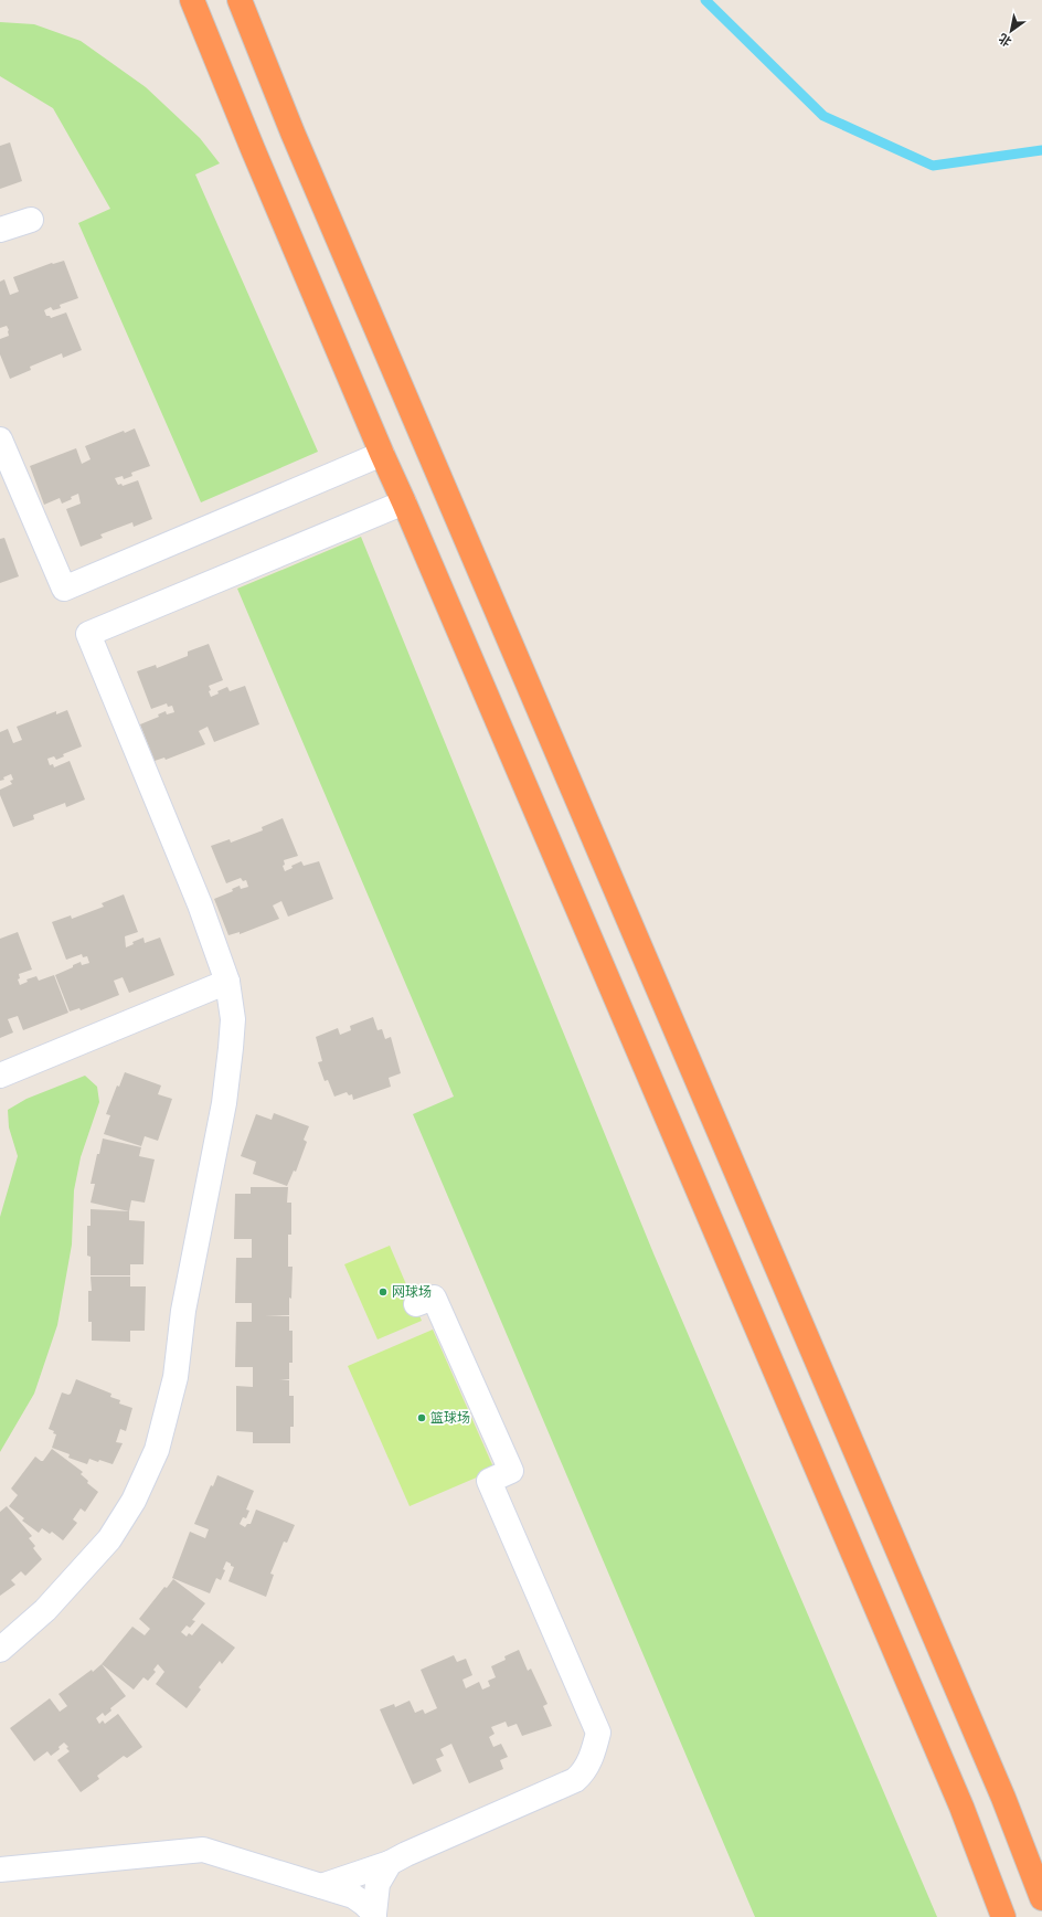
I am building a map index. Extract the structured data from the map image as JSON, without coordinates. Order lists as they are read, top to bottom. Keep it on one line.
{"places":["网球场","篮球场"],"north":"bottom left"}
